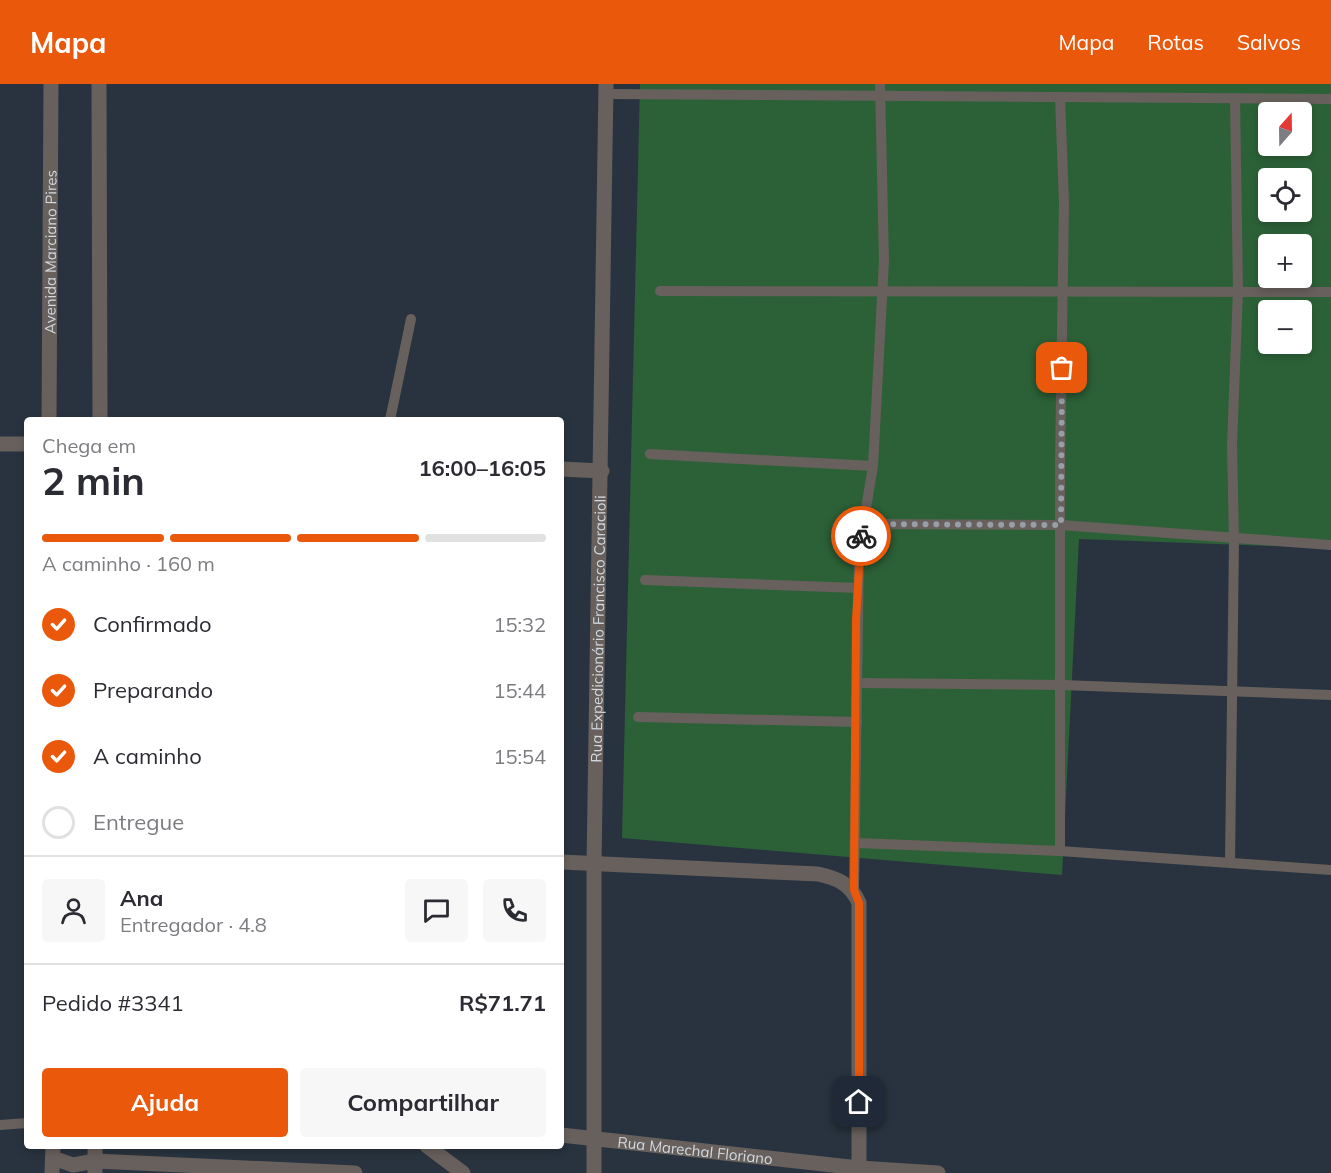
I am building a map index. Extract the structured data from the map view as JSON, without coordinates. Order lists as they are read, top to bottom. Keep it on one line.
{"streets":{"street":["Avenida Marciano Pires","Rua Expedicionário Francisco Caracioli","Rua Marechal Floriano"]},"crossings":[["Rua Expedicionário Francisco Caracioli","Rua Marechal Floriano"]],"north":"top","page":{"header":"Mapa","nav":["Mapa","Rotas","Salvos"],"map_buttons":["+","−"],"heading":["2 min","Chega em","16:00–16:05"],"panel":["Ana","Entregador · 4.8","Pedido #3341","R$71.71"],"bar":"A caminho · 160 m","list":[["Confirmado","15:32"],["Preparando","15:44"],["A caminho","15:54"],"Entregue"],"buttons":["Ajuda","Compartilhar"]}}
